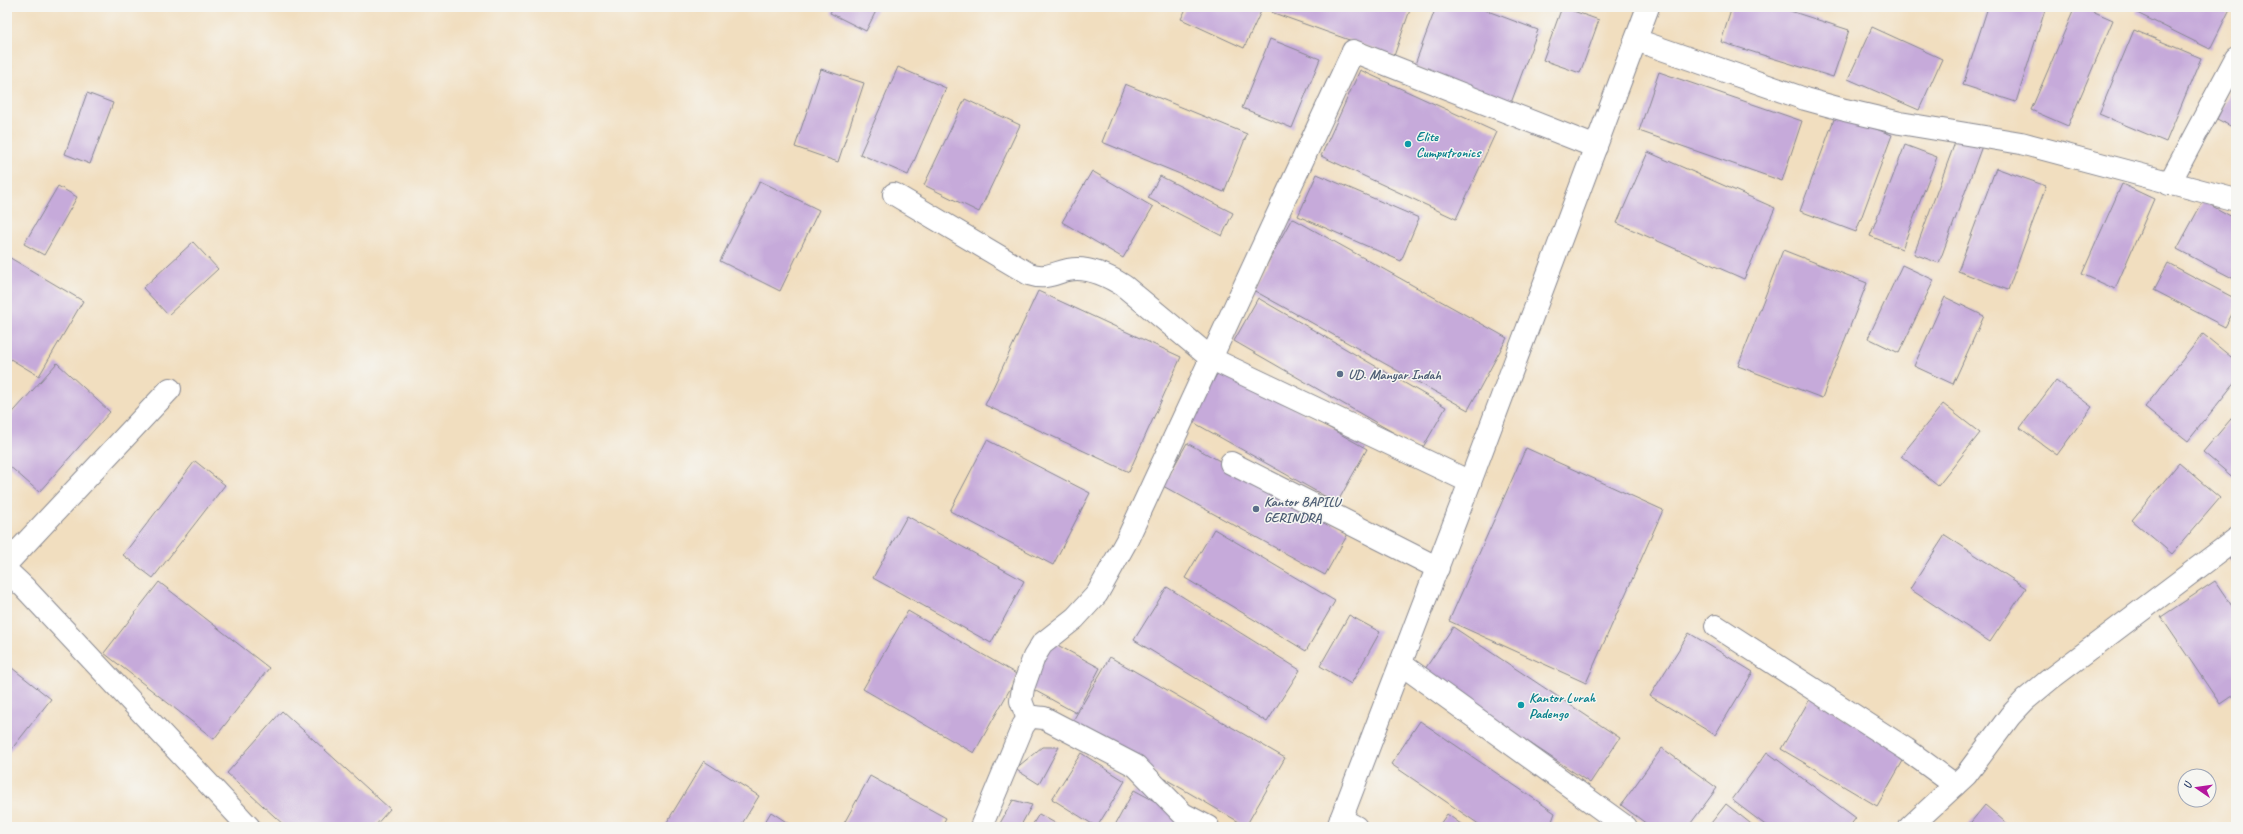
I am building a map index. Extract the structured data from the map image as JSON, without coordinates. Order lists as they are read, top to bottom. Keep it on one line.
{"places":["Elite Cumputronics","UD. Manyar Indah","Kantor BAPILU GERINDRA","Kantor Lurah Padengo"],"north":"left"}
